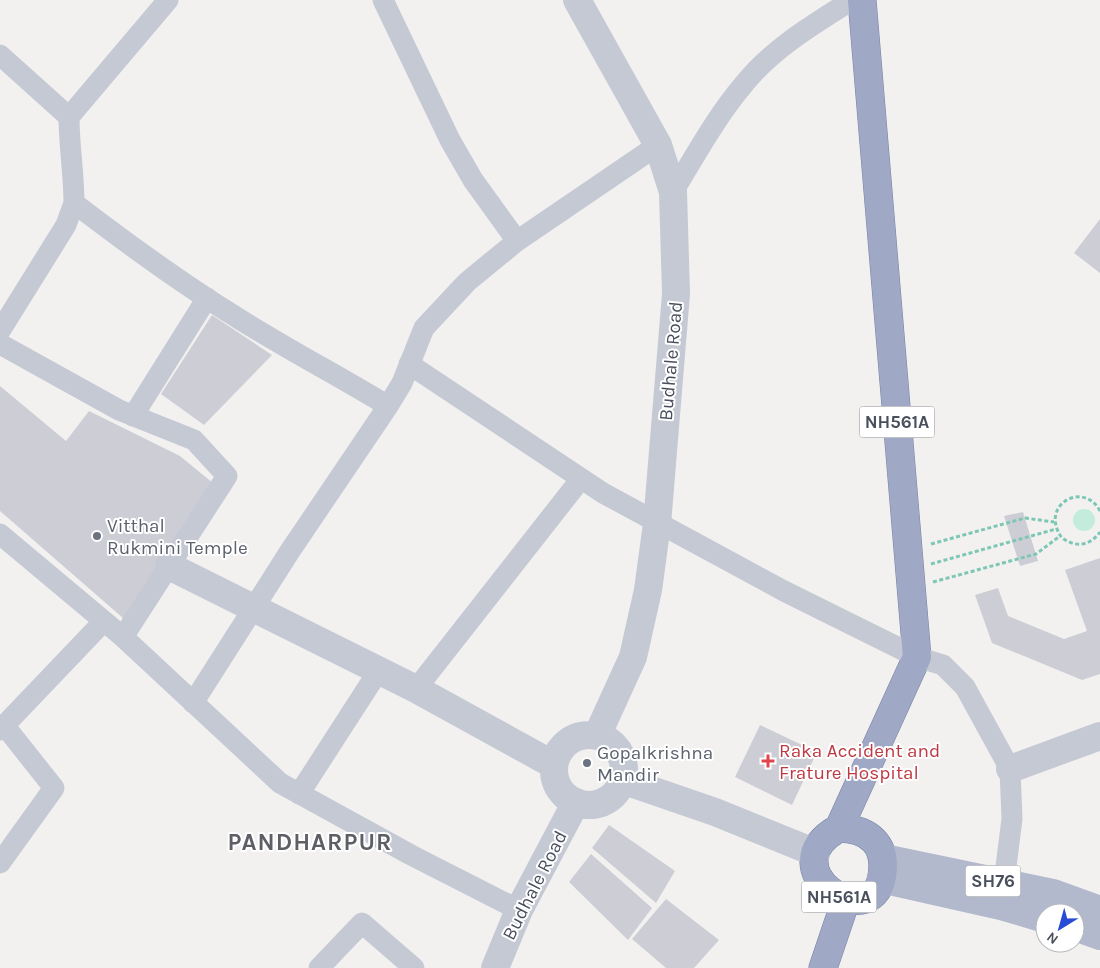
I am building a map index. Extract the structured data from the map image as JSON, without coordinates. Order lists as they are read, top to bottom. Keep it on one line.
{"streets":{"highway":["NH561A"],"main road":["SH76"],"street":["Budhale Road"]},"crossings":[["NH561A","SH76"]],"districts":["PANDHARPUR"],"places":{"other":["Vitthal Rukmini Temple","Gopalkrishna Mandir"],"health":["Raka Accident and Frature Hospital"]},"north":"bottom left"}
